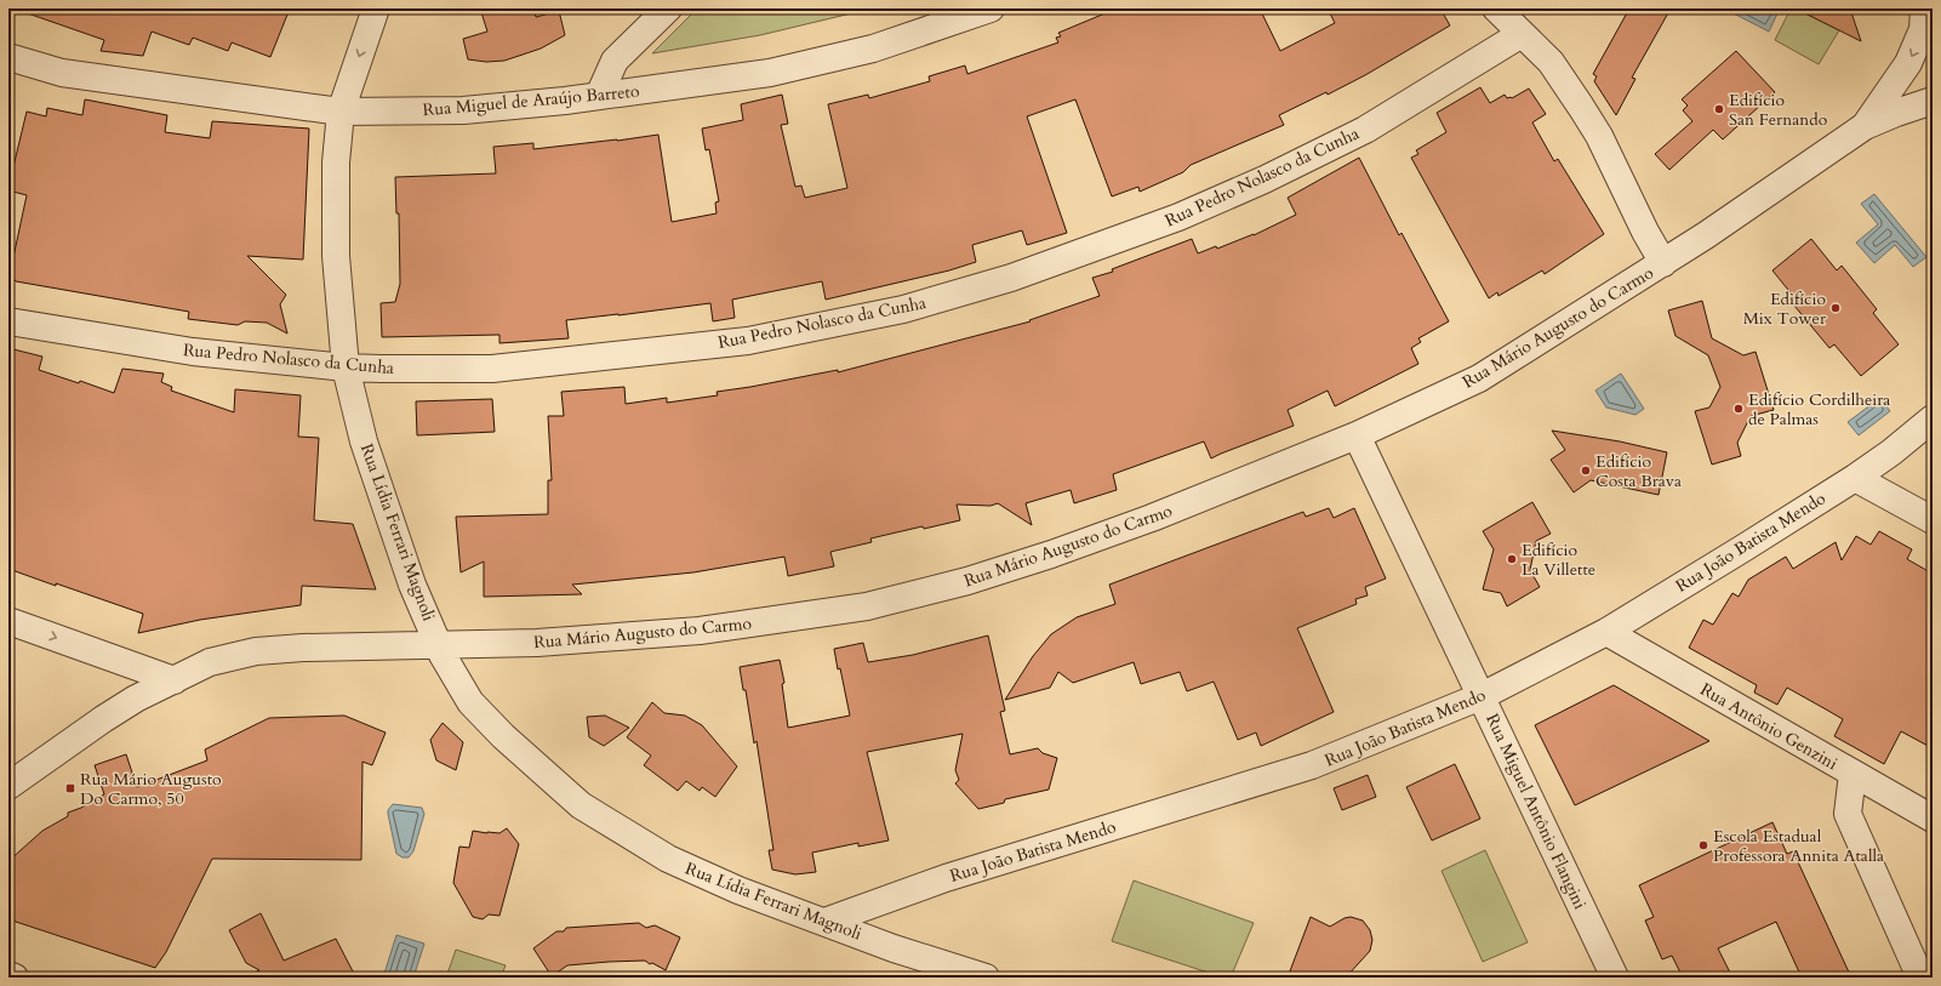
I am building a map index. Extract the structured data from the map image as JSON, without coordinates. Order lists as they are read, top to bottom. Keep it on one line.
{"streets":{"street":["Rua Miguel de Araújo Barreto","Rua Pedro Nolasco da Cunha","Rua Mário Augusto do Carmo","Rua Lídia Ferrari Magnoli","Rua João Batista Mendo","Rua Antônio Genzini","Rua Miguel Antônio Flangini"]},"crossings":[["Rua Miguel de Araújo Barreto","Rua Lídia Ferrari Magnoli"],["Rua Pedro Nolasco da Cunha","Rua Lídia Ferrari Magnoli"],["Rua Mário Augusto do Carmo","Rua Lídia Ferrari Magnoli"],["Rua Mário Augusto do Carmo","Rua Miguel Antônio Flangini"],["Rua Lídia Ferrari Magnoli","Rua João Batista Mendo"],["Rua João Batista Mendo","Rua Antônio Genzini"],["Rua João Batista Mendo","Rua Miguel Antônio Flangini"]],"places":{"other":["Edifício San Fernando","Edifício Mix Tower","Edifício Cordilheira de Palmas","Edifício Costa Brava","Edifício La Villette","Escola Estadual Professora Annita Atalla"],"transit":["Rua Mário Augusto Do Carmo, 50"]}}
